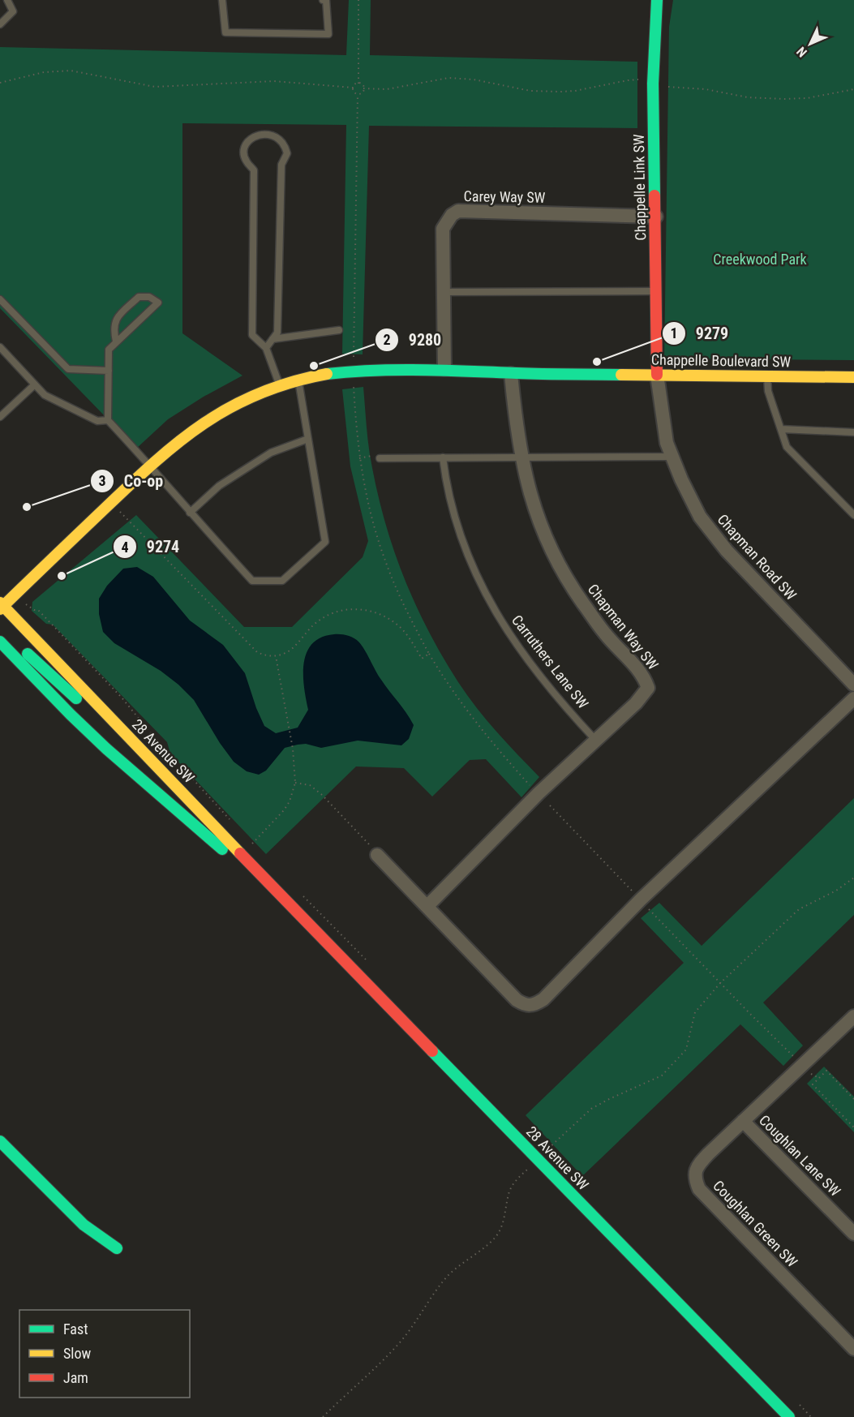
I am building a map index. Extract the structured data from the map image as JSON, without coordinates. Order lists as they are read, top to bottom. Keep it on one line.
{"streets":{"main road":["Chappelle Link SW","Chappelle Boulevard SW","28 Avenue SW"],"street":["Carey Way SW","Chapman Road SW","Chapman Way SW","Coughlan Lane SW","Coughlan Green SW"],"lane":["Carruthers Lane SW"]},"crossings":[["Chappelle Link SW","Carey Way SW"],["Chappelle Link SW","Chappelle Boulevard SW"],["Chappelle Link SW","Chapman Road SW"],["Carey Way SW","Chappelle Boulevard SW"],["Chappelle Boulevard SW","Chapman Road SW"],["Chappelle Boulevard SW","Chapman Way SW"],["Chappelle Boulevard SW","28 Avenue SW"],["Chapman Way SW","Carruthers Lane SW"],["Coughlan Lane SW","Coughlan Green SW"]],"parks":["Creekwood Park"],"places":["9279","9280","Co-op","9274"],"legend":["Fast","Slow","Jam"],"north":"bottom left"}
